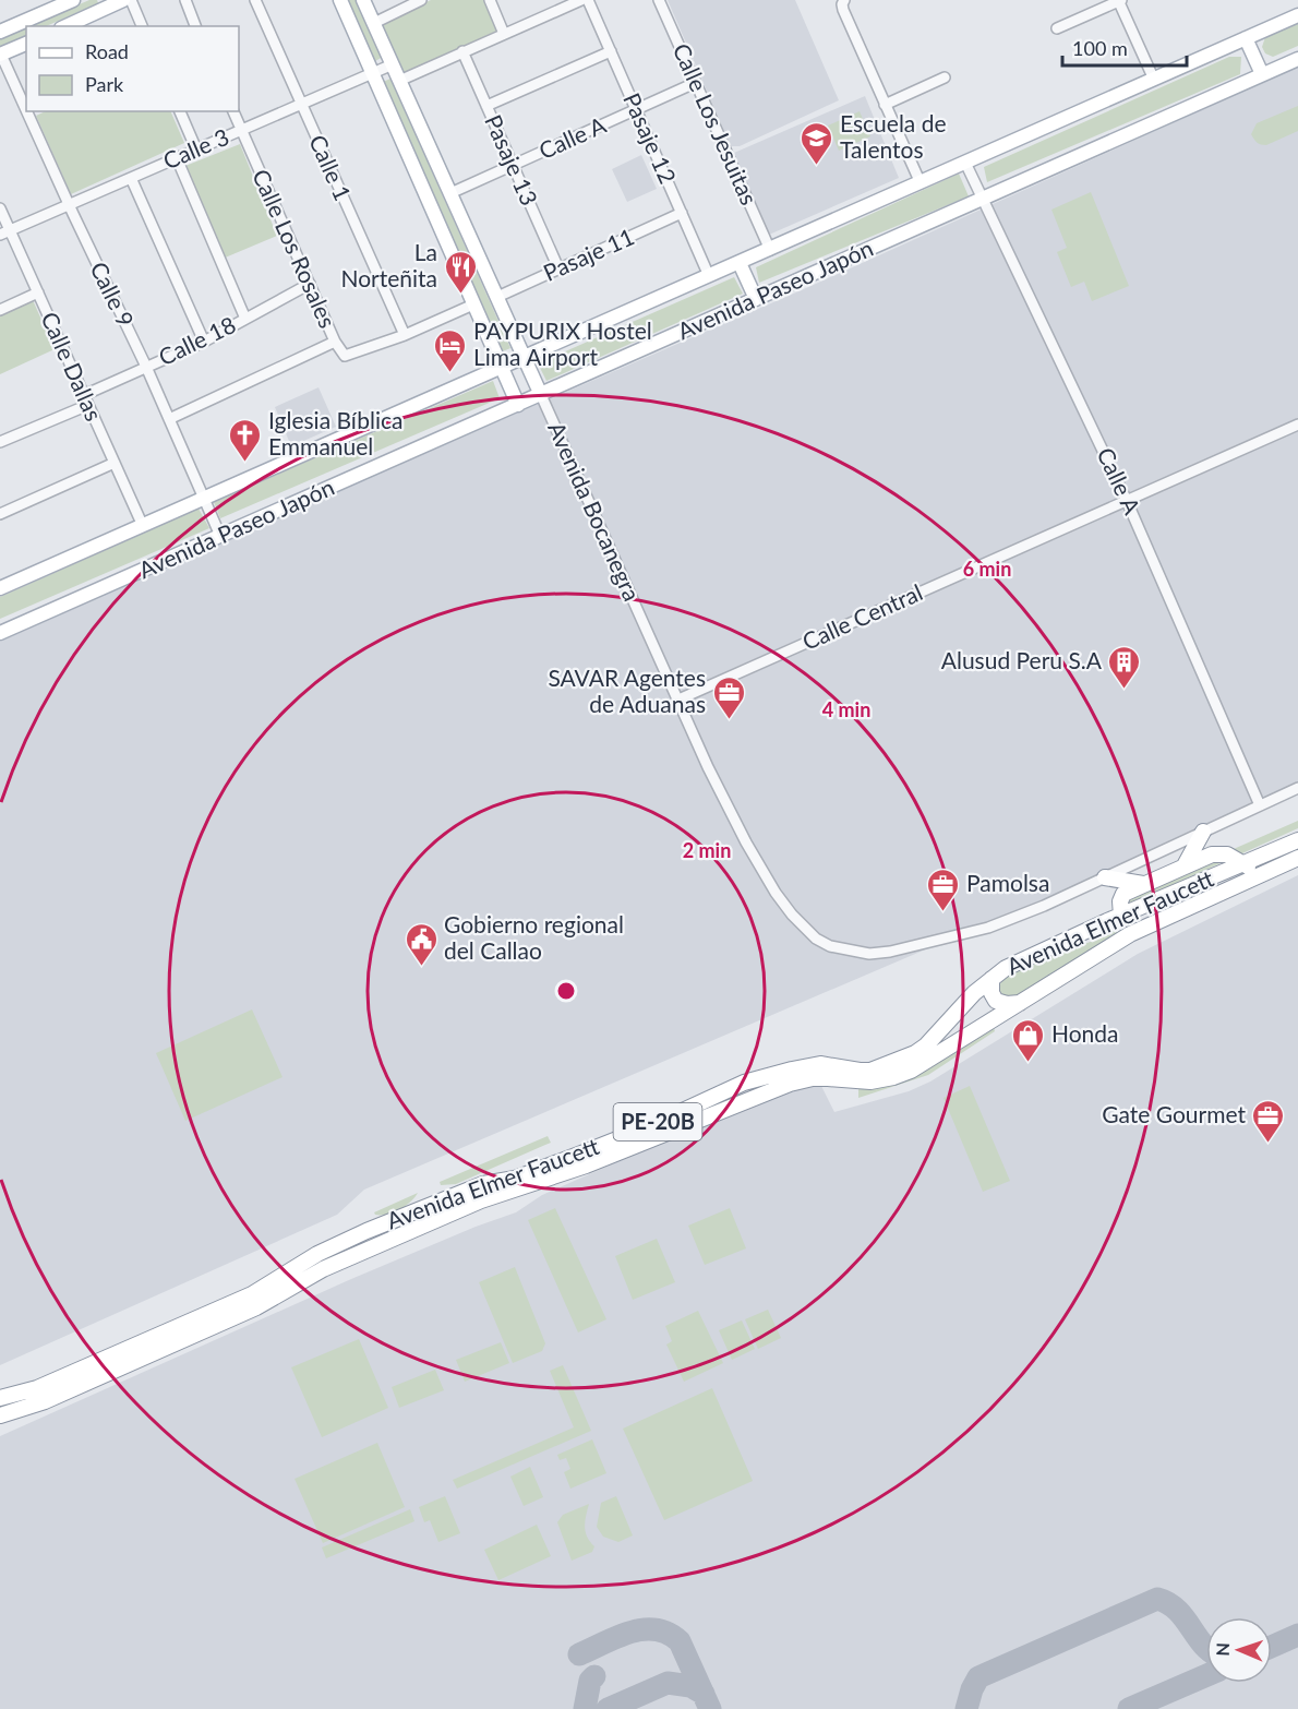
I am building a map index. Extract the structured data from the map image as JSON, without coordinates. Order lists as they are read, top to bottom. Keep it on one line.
{"streets":{"highway":["Avenida Elmer Faucett","PE-20B"],"main road":["Avenida Paseo Japón","Avenida Bocanegra"],"street":["Calle Los Jesuitas","Calle A","Pasaje 12","Calle 3","Pasaje 13","Calle 1","Calle Los Rosales","Pasaje 11","Calle 9","Calle 18","Calle Dallas","Calle Central"]},"crossings":[["Calle Los Jesuitas","Calle A"],["Calle Los Jesuitas","Avenida Paseo Japón"],["Calle A","Pasaje 12"],["Calle A","Pasaje 13"],["Calle A","Avenida Paseo Japón"],["Calle A","Avenida Bocanegra"],["Calle A","Calle Central"],["Calle A","Avenida Elmer Faucett"],["Pasaje 12","Pasaje 11"],["Pasaje 12","Avenida Paseo Japón"],["Calle 3","Calle 1"],["Calle 3","Calle Los Rosales"],["Calle 3","Calle 9"],["Calle 3","Calle Dallas"],["Calle 3","Avenida Bocanegra"],["Pasaje 13","Pasaje 11"],["Calle 1","Calle Los Rosales"],["Calle Los Rosales","Calle 18"],["Pasaje 11","Avenida Bocanegra"],["Avenida Paseo Japón","Calle 9"],["Avenida Paseo Japón","Calle Dallas"],["Avenida Paseo Japón","Avenida Bocanegra"],["Calle 9","Calle 18"],["Calle 18","Calle Dallas"],["Avenida Bocanegra","Calle Central"],["Avenida Bocanegra","Avenida Elmer Faucett"]],"places":{"school or university":["Escuela de Talentos"],"restaurant":["La Norteñita"],"hotel":["PAYPURIX Hostel Lima Airport"],"church":["Iglesia Bíblica Emmanuel"],"building":["Alusud Peru S.A"],"office":["SAVAR Agentes de Aduanas","Pamolsa","Gate Gourmet"],"public building":["Gobierno regional del Callao"],"shop":["Honda"]},"legend":["Road","Park"],"scale_bar":"100 m","north":"left","rings":["6 min","4 min","2 min"]}
